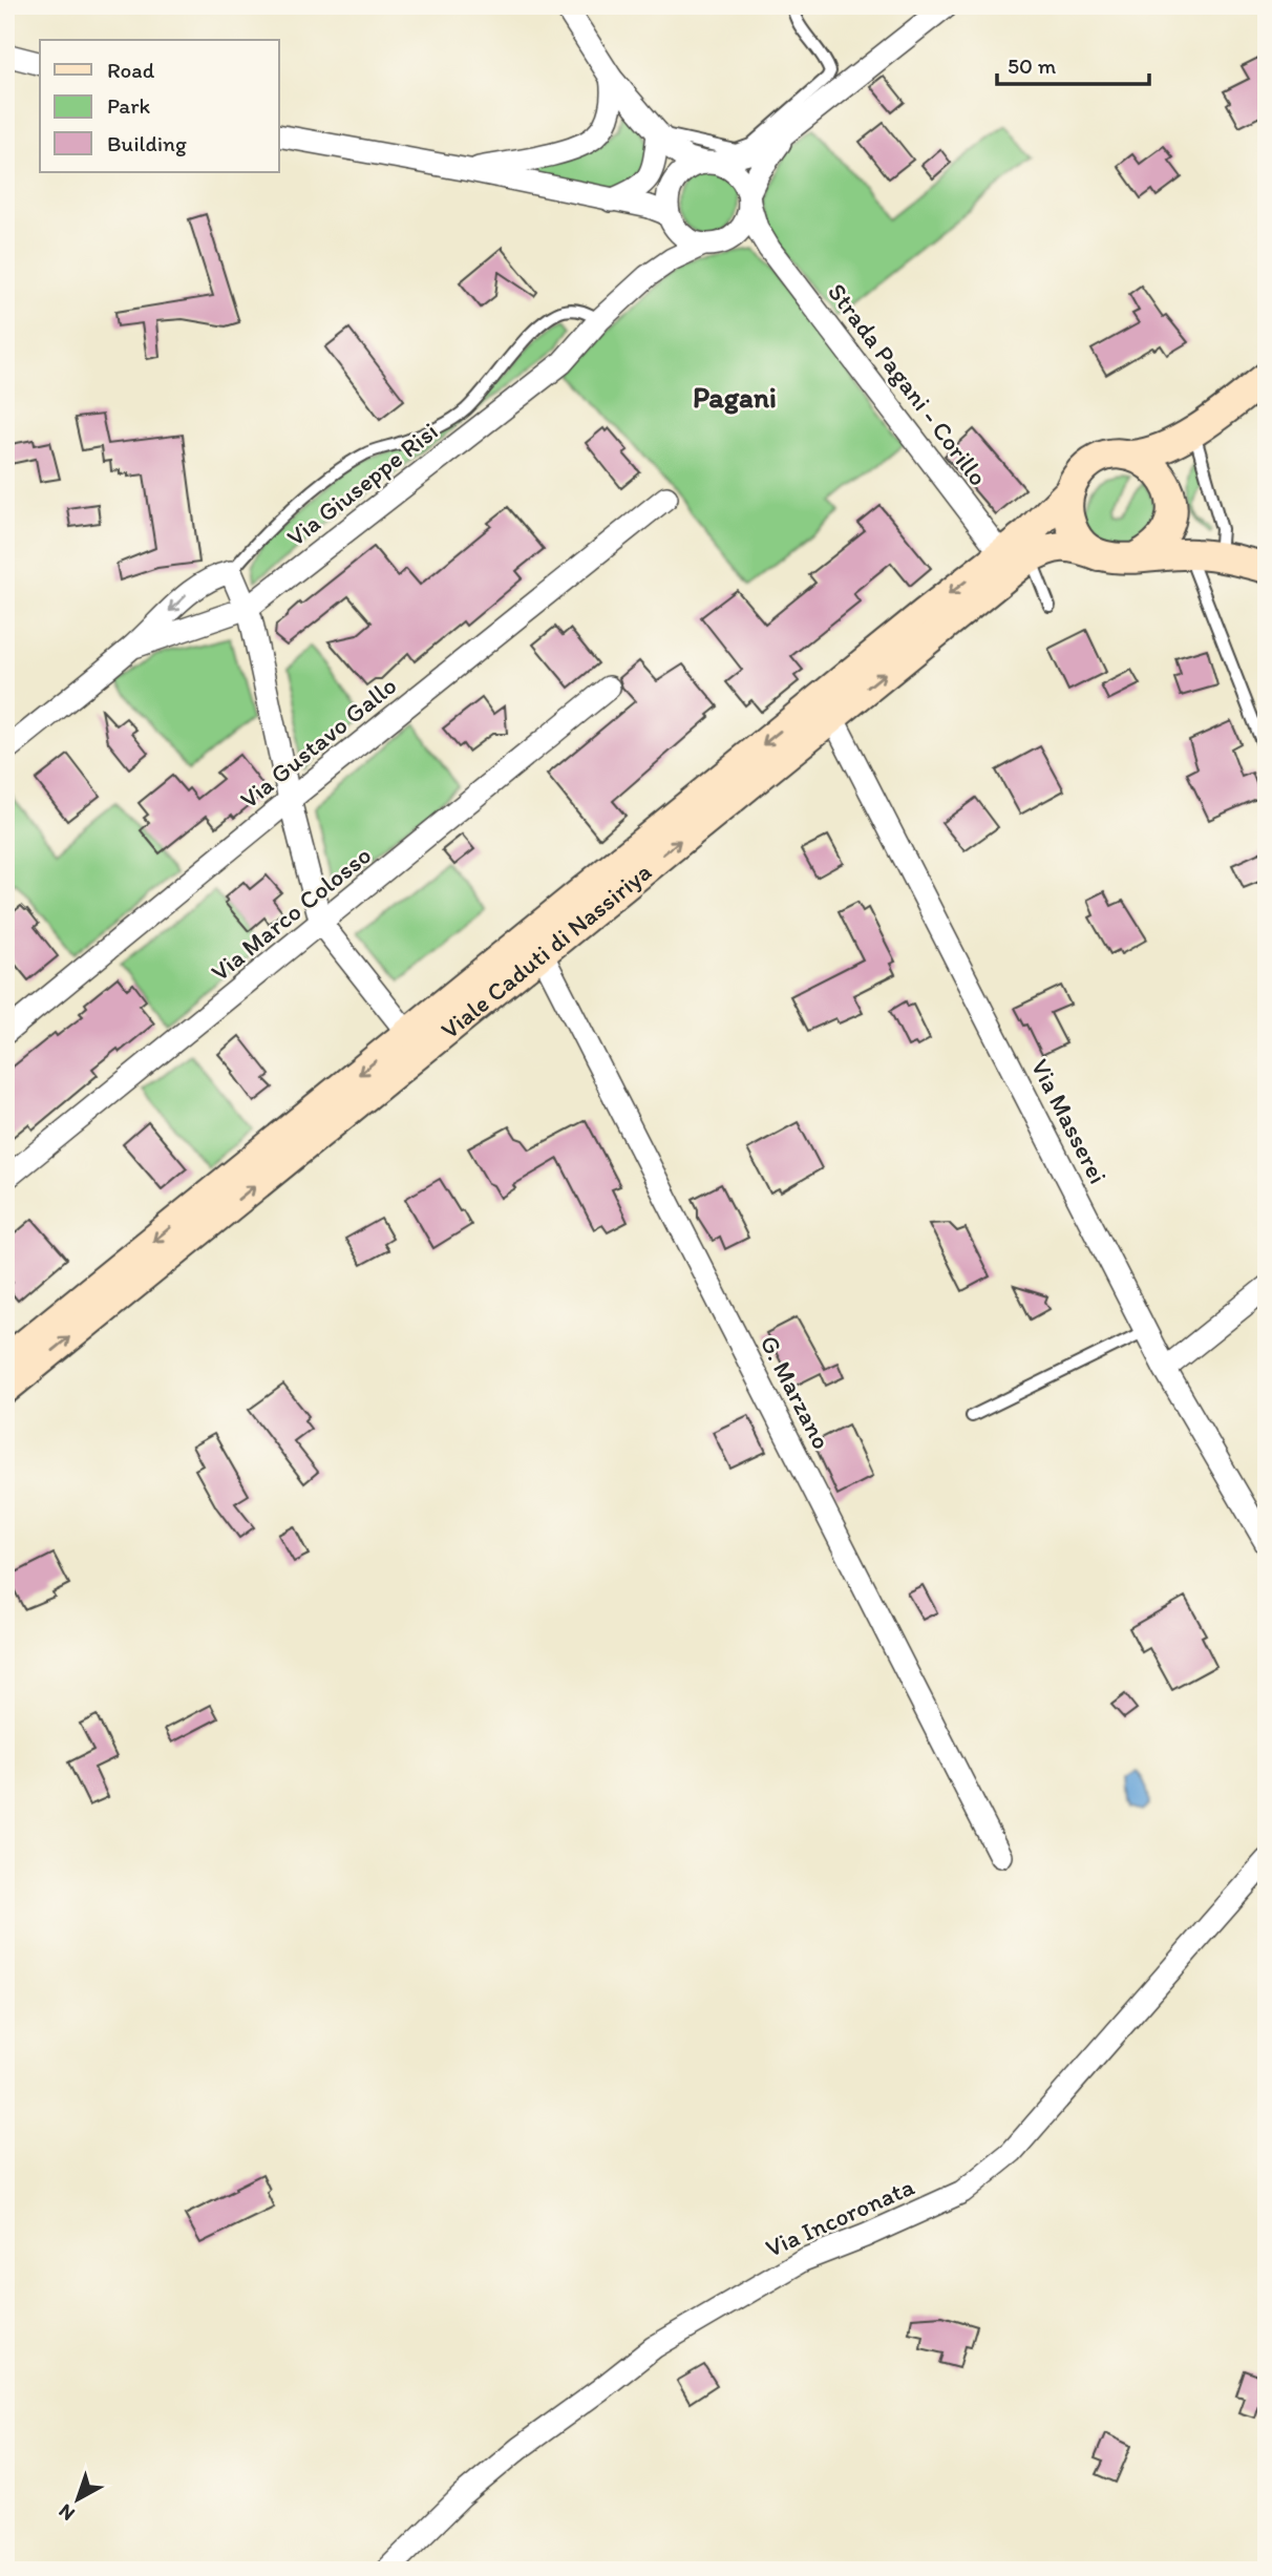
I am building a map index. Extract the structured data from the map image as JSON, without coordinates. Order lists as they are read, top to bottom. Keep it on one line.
{"streets":{"main road":["Viale Caduti di Nassiriya"],"street":["Strada Pagani - Corillo","Via Giuseppe Risi","Via Gustavo Gallo","Via Marco Colosso","Via Masserei","G. Marzano","Via Incoronata"]},"crossings":[["Strada Pagani - Corillo","Via Giuseppe Risi"],["Strada Pagani - Corillo","Viale Caduti di Nassiriya"],["Viale Caduti di Nassiriya","Via Masserei"],["Viale Caduti di Nassiriya","G. Marzano"]],"districts":["Pagani"],"legend":["Road","Park","Building"],"scale_bar":"50 m","north":"bottom left"}
